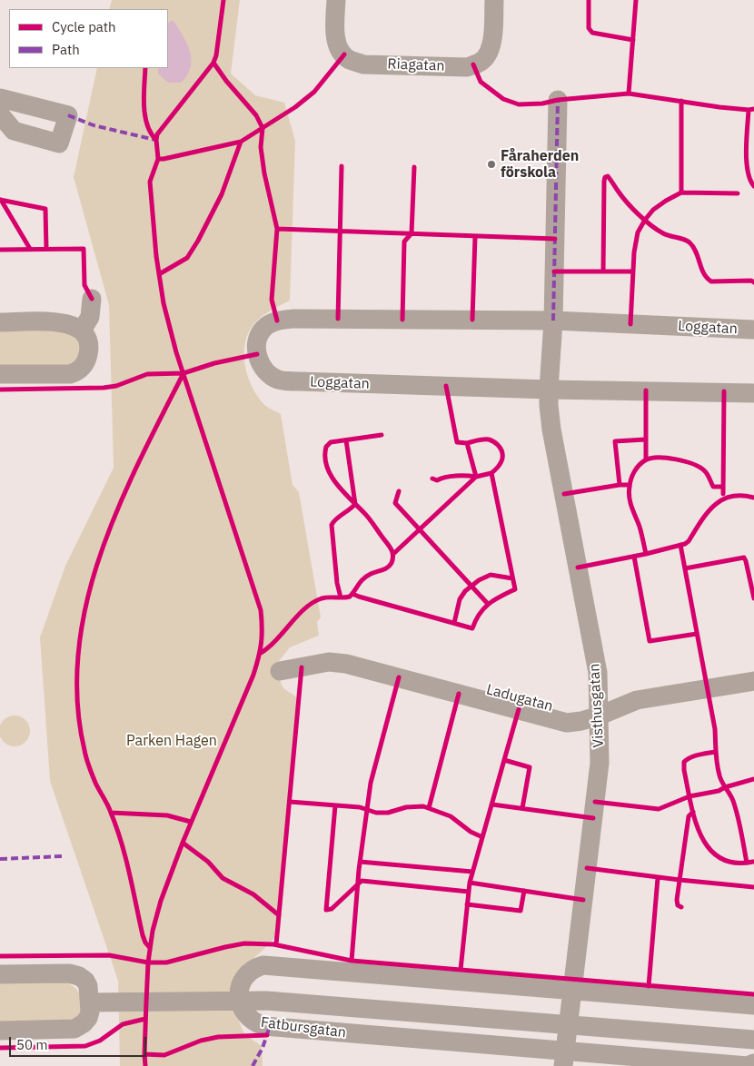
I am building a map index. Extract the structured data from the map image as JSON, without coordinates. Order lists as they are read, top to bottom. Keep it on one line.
{"streets":{"street":["Riagatan","Loggatan","Ladugatan","Visthusgatan","Fatbursgatan"]},"crossings":[["Loggatan","Visthusgatan"],["Ladugatan","Visthusgatan"],["Visthusgatan","Fatbursgatan"]],"parks":["Parken Hagen"],"places":["Fåraherden förskola"],"legend":["Cycle path","Path"],"scale_bar":"50 m"}
